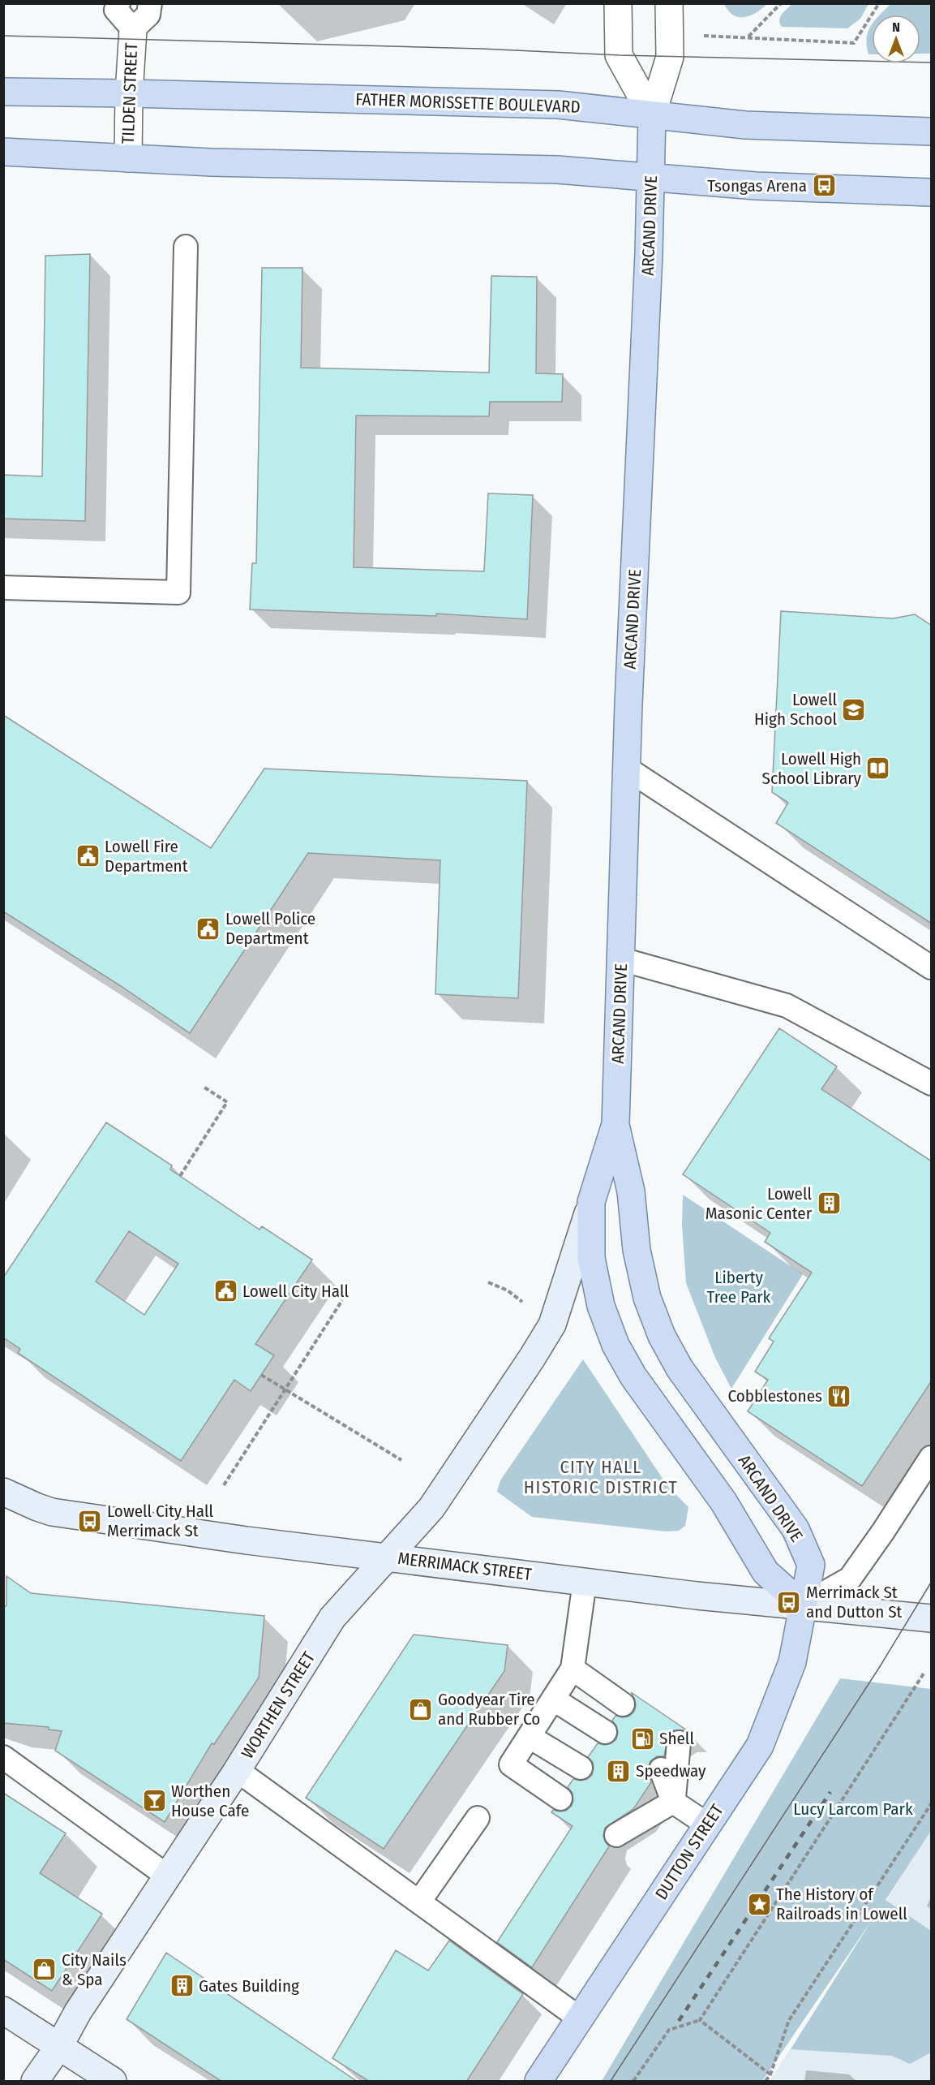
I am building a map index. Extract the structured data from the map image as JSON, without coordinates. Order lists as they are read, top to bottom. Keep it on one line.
{"streets":{"main road":["FATHER MORISSETTE BOULEVARD","ARCAND DRIVE","MERRIMACK STREET","WORTHEN STREET","DUTTON STREET"],"street":["TILDEN STREET"]},"crossings":[["TILDEN STREET","FATHER MORISSETTE BOULEVARD"],["FATHER MORISSETTE BOULEVARD","ARCAND DRIVE"],["ARCAND DRIVE","MERRIMACK STREET"],["ARCAND DRIVE","WORTHEN STREET"],["ARCAND DRIVE","DUTTON STREET"],["MERRIMACK STREET","WORTHEN STREET"],["MERRIMACK STREET","DUTTON STREET"]],"districts":["CITY HALL HISTORIC DISTRICT"],"parks":["Liberty Tree Park","Lucy Larcom Park"],"places":{"bus stop":["Tsongas Arena","Lowell City Hall Merrimack St","Merrimack St and Dutton St"],"school or university":["Lowell High School"],"library":["Lowell High School Library"],"public building":["Lowell Fire Department","Lowell Police Department","Lowell City Hall"],"building":["Lowell Masonic Center","Speedway","Gates Building"],"restaurant":["Cobblestones"],"shop":["Goodyear Tire and Rubber Co","City Nails & Spa"],"fuel station":["Shell"],"bar":["Worthen House Cafe"],"place":["The History of Railroads in Lowell"]},"north":"top"}
